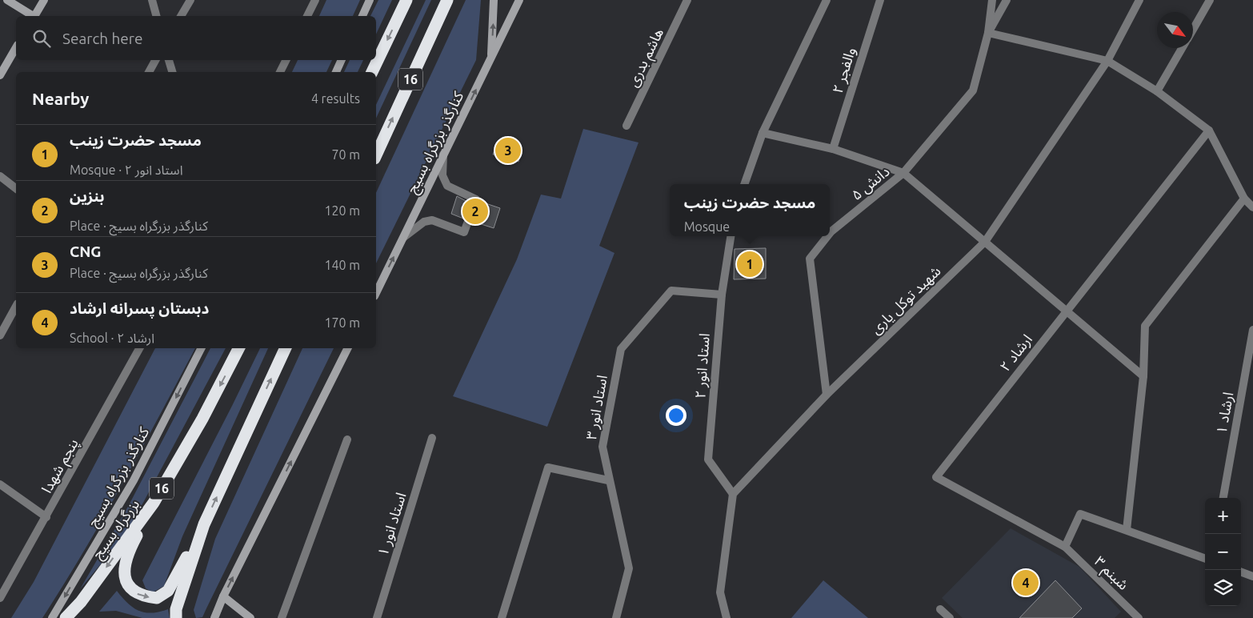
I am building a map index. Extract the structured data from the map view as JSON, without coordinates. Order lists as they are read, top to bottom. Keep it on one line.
{"streets":{"highway":["16","بزرگراه بسیج"],"street":["هاشم بدری","والفجر ۲","کنارگذر بزرگراه بسیج","دانش ۵","شهید توکل یاری","ارشاد ۲","استاد انور ۲","استاد انور ۳","ارشاد ۱","پنجم شهدا","استاد انور ۱","شبنم ۳"]},"crossings":[["دانش ۵","شهید توکل یاری"],["شهید توکل یاری","استاد انور ۲"],["ارشاد ۲","شبنم ۳"],["استاد انور ۲","استاد انور ۳"]],"north":"bottom right","page":{"search":"Search here","heading":["Nearby","4 results"],"list":[{"mark":"1","name":"مسجد حضرت زینب","note":"Mosque · استاد انور ۲","value":"70 m"},{"mark":"2","name":"بنزین","note":"Place · کنارگذر بزرگراه بسیج","value":"120 m"},{"mark":"3","name":"CNG","note":"Place · کنارگذر بزرگراه بسیج","value":"140 m"},{"mark":"4","name":"دبستان پسرانه ارشاد","note":"School · ارشاد ۲","value":"170 m"}],"pins":["3","2","1","4"],"popup":["مسجد حضرت زینب","Mosque"],"map_buttons":["+","−"]}}
